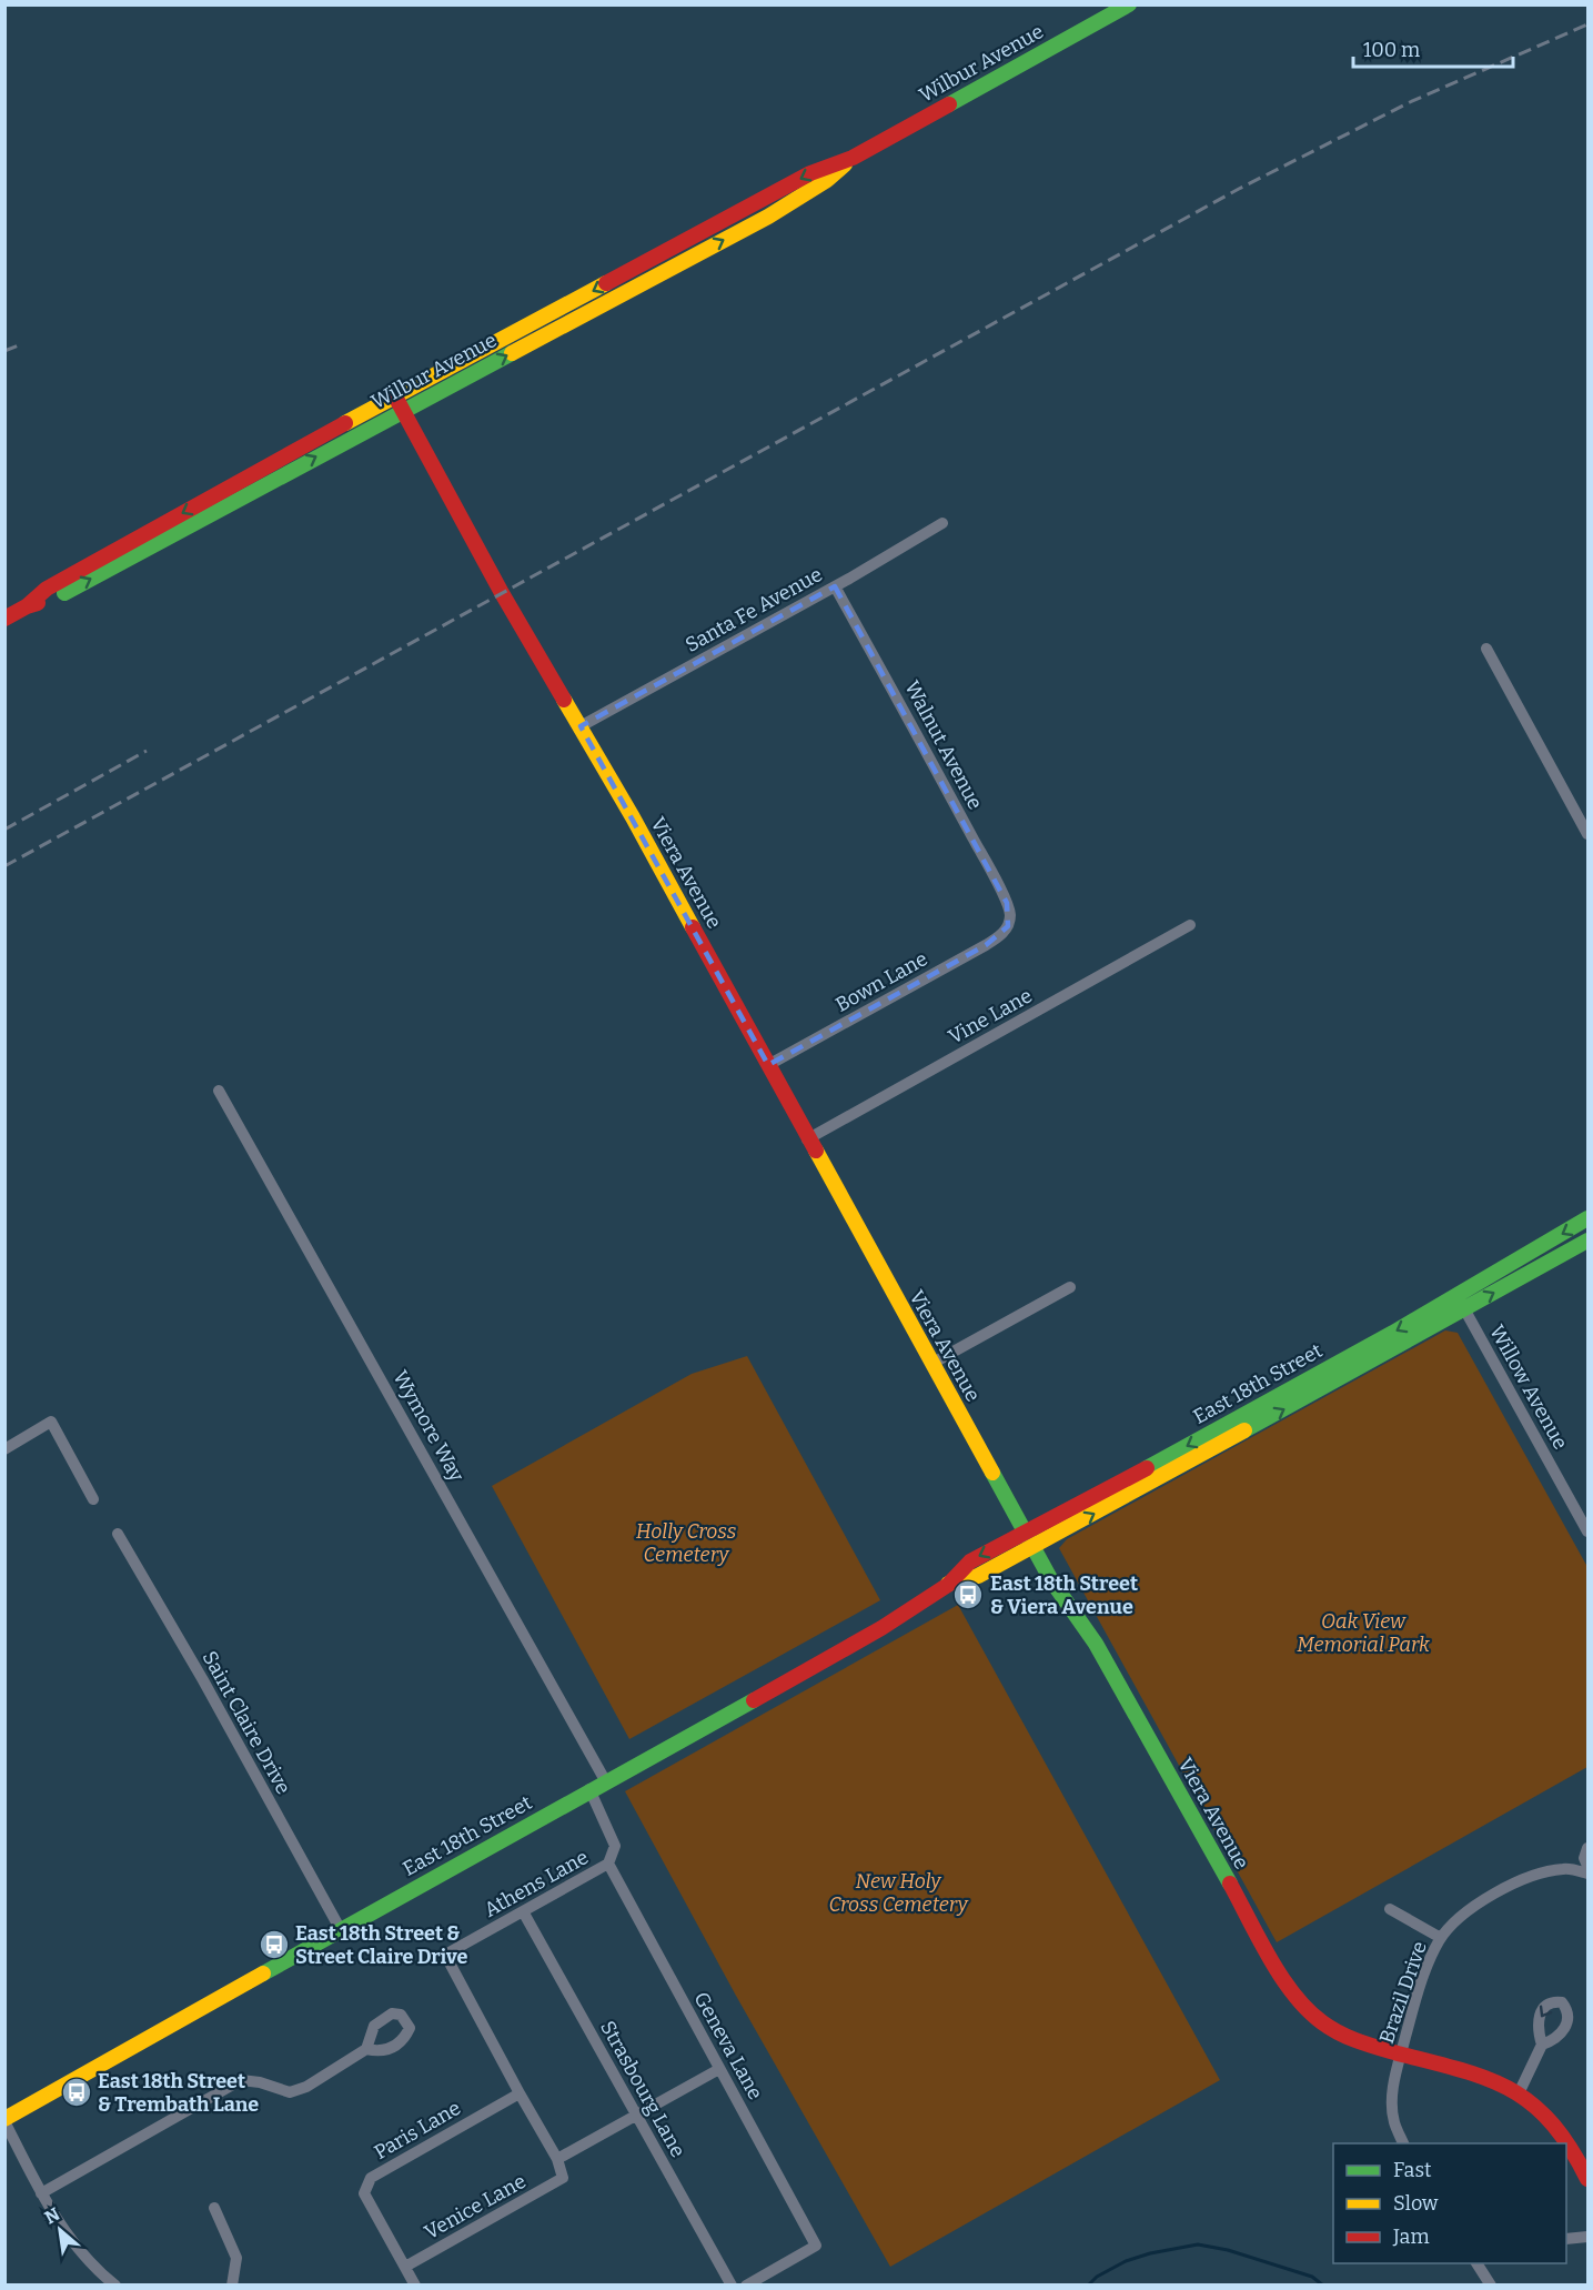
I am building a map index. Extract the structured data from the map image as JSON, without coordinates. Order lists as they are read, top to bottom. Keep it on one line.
{"streets":{"main road":["Wilbur Avenue","Viera Avenue","East 18th Street"],"street":["Santa Fe Avenue","Walnut Avenue","Bown Lane","Vine Lane","Willow Avenue","Wymore Way","Saint Claire Drive","Athens Lane","Brazil Drive","Geneva Lane","Strasbourg Lane","Paris Lane","Venice Lane"]},"crossings":[["Wilbur Avenue","Viera Avenue"],["Santa Fe Avenue","Walnut Avenue"],["Santa Fe Avenue","Viera Avenue"],["Walnut Avenue","Bown Lane"],["Viera Avenue","Bown Lane"],["Viera Avenue","Vine Lane"],["Viera Avenue","East 18th Street"],["Viera Avenue","Brazil Drive"],["East 18th Street","Willow Avenue"],["East 18th Street","Wymore Way"],["East 18th Street","Saint Claire Drive"],["East 18th Street","Athens Lane"],["Athens Lane","Geneva Lane"],["Athens Lane","Strasbourg Lane"],["Athens Lane","Paris Lane"],["Paris Lane","Venice Lane"]],"parks":["Holly Cross Cemetery","Oak View Memorial Park","New Holy Cross Cemetery"],"places":{"bus stop":["East 18th Street & Viera Avenue","East 18th Street & Street Claire Drive","East 18th Street & Trembath Lane"]},"legend":["Fast","Slow","Jam"],"scale_bar":"100 m","north":"top left"}
